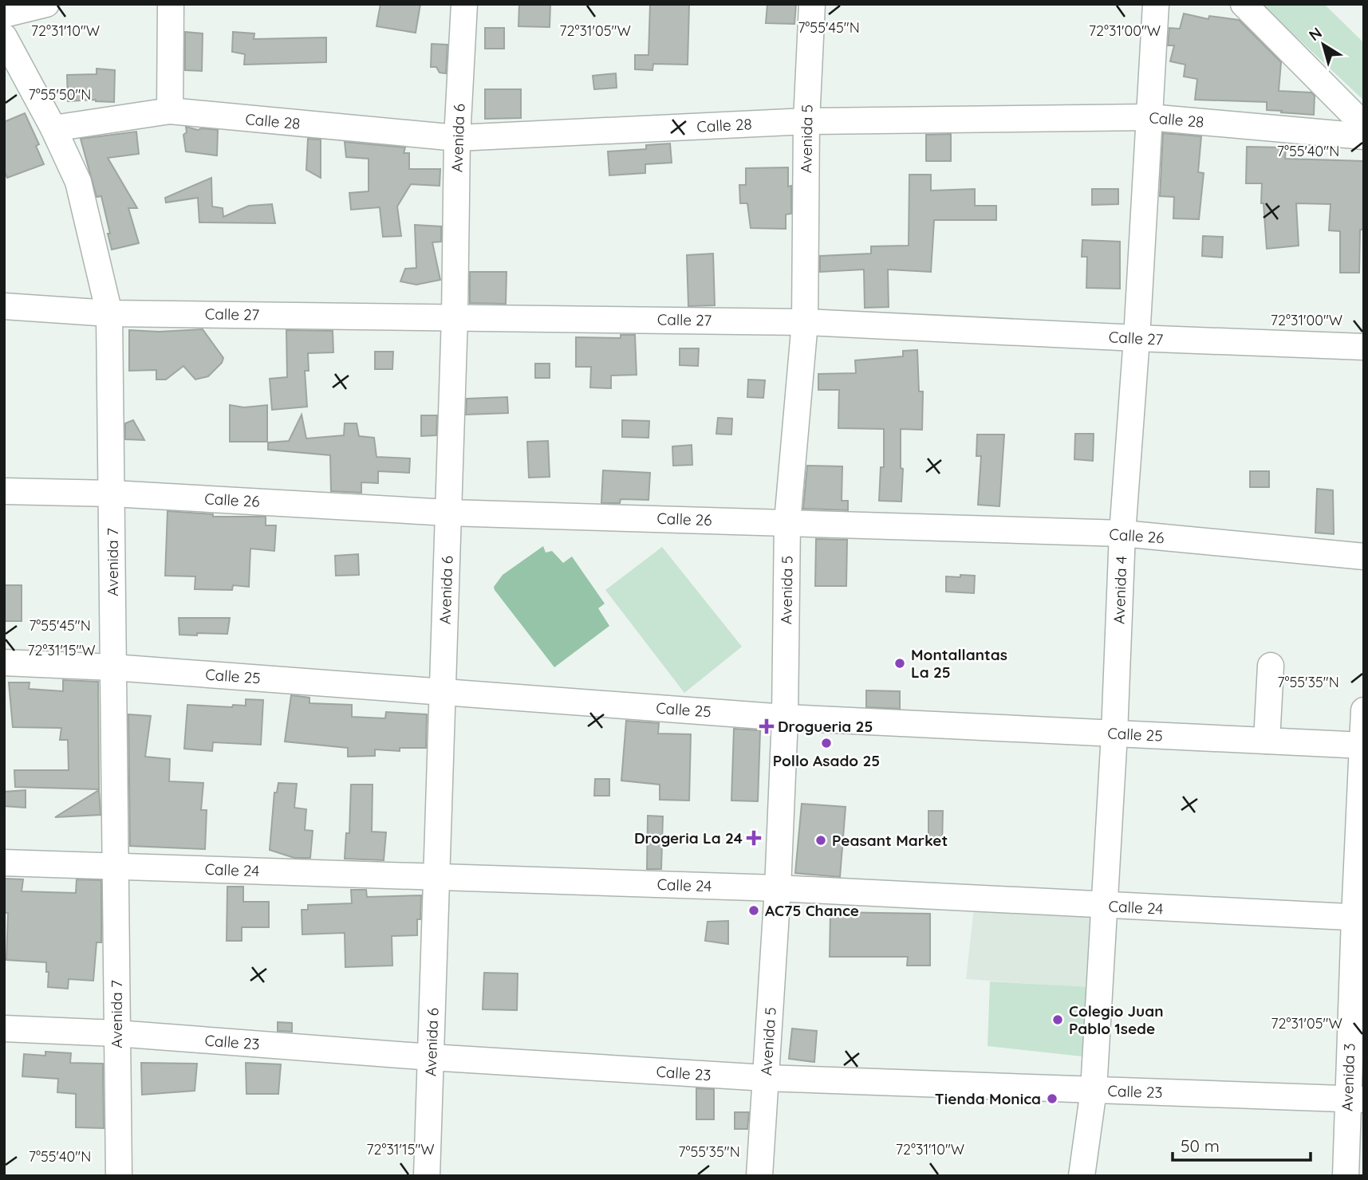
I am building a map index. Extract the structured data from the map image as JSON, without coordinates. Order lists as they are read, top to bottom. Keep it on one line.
{"streets":{"street":["Calle 28","Avenida 6","Avenida 5","Calle 27","Calle 26","Avenida 7","Avenida 4","Calle 25","Calle 24","Calle 23","Avenida 3"]},"crossings":[["Calle 28","Avenida 6"],["Calle 28","Avenida 5"],["Calle 28","Avenida 7"],["Calle 28","Avenida 4"],["Avenida 6","Calle 27"],["Avenida 6","Calle 26"],["Avenida 6","Calle 25"],["Avenida 6","Calle 24"],["Avenida 6","Calle 23"],["Avenida 5","Calle 27"],["Avenida 5","Calle 26"],["Avenida 5","Calle 25"],["Avenida 5","Calle 24"],["Avenida 5","Calle 23"],["Calle 27","Avenida 7"],["Calle 27","Avenida 4"],["Calle 26","Avenida 7"],["Calle 26","Avenida 4"],["Avenida 7","Calle 25"],["Avenida 7","Calle 24"],["Avenida 7","Calle 23"],["Avenida 4","Calle 25"],["Avenida 4","Calle 24"],["Avenida 4","Calle 23"],["Calle 25","Avenida 3"],["Calle 24","Avenida 3"],["Calle 23","Avenida 3"]],"places":{"other":["Montallantas La 25","Pollo Asado 25","Peasant Market","AC75 Chance","Colegio Juan Pablo 1sede","Tienda Monica"],"health":["Drogueria 25","Drogeria La 24"]},"scale_bar":"50 m","north":"top left","coordinates":["7°55'45\"N","72°31'10\"W","72°31'05\"W","72°31'00\"W","7°55'50\"N","7°55'40\"N","72°31'15\"W","7°55'35\"N"]}
